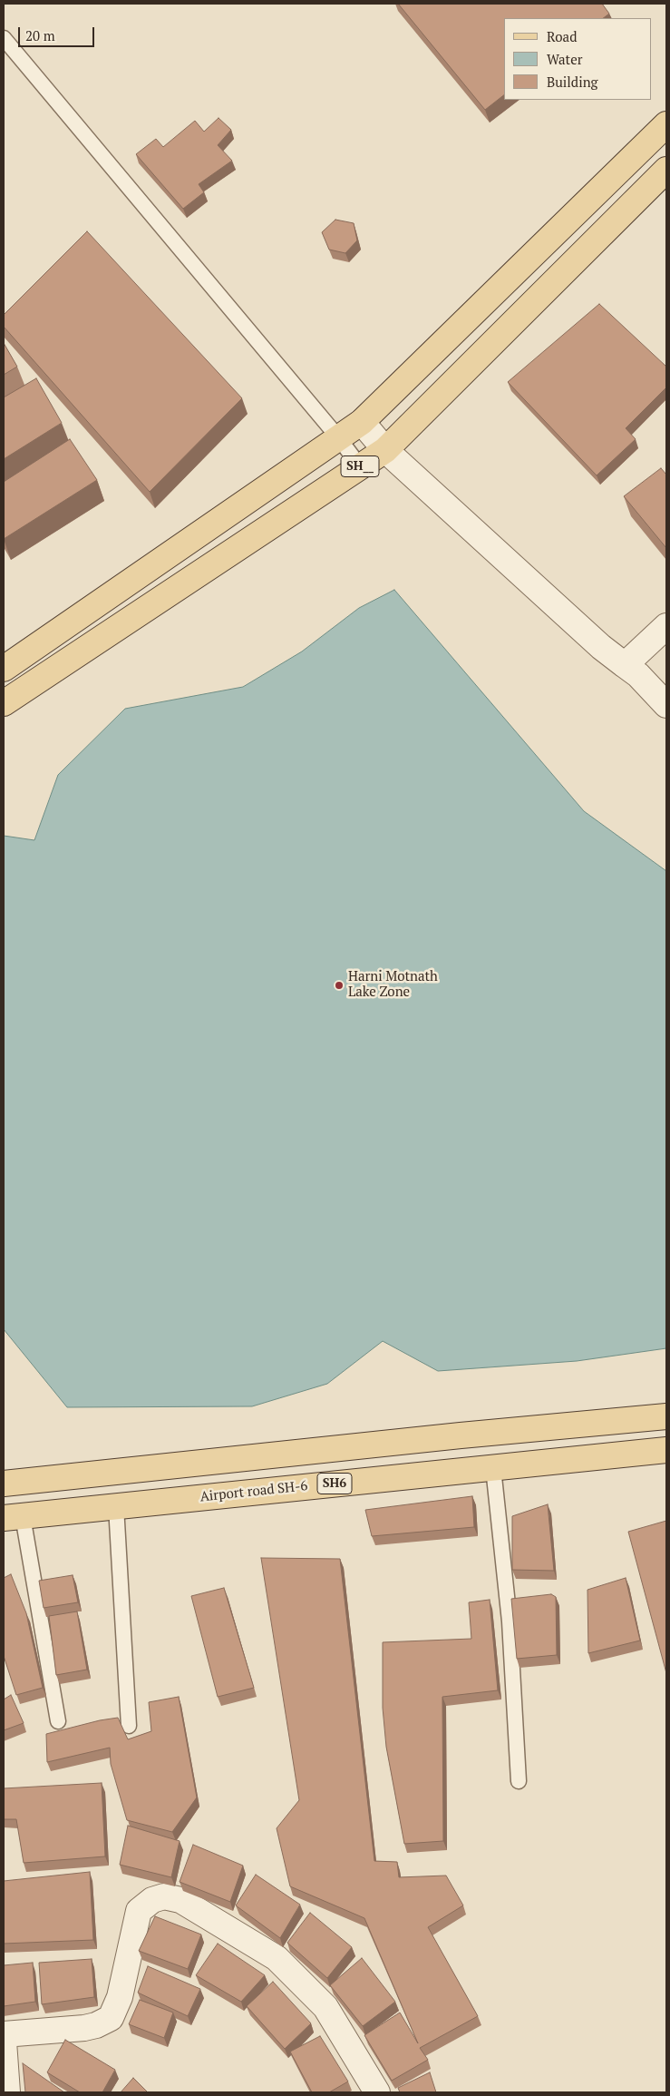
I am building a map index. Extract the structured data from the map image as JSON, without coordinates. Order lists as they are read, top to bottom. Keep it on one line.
{"streets":{"main road":["SH__","SH6","Airport road SH-6"]},"places":["Harni Motnath Lake Zone"],"legend":["Road","Water","Building"],"scale_bar":"20 m"}
